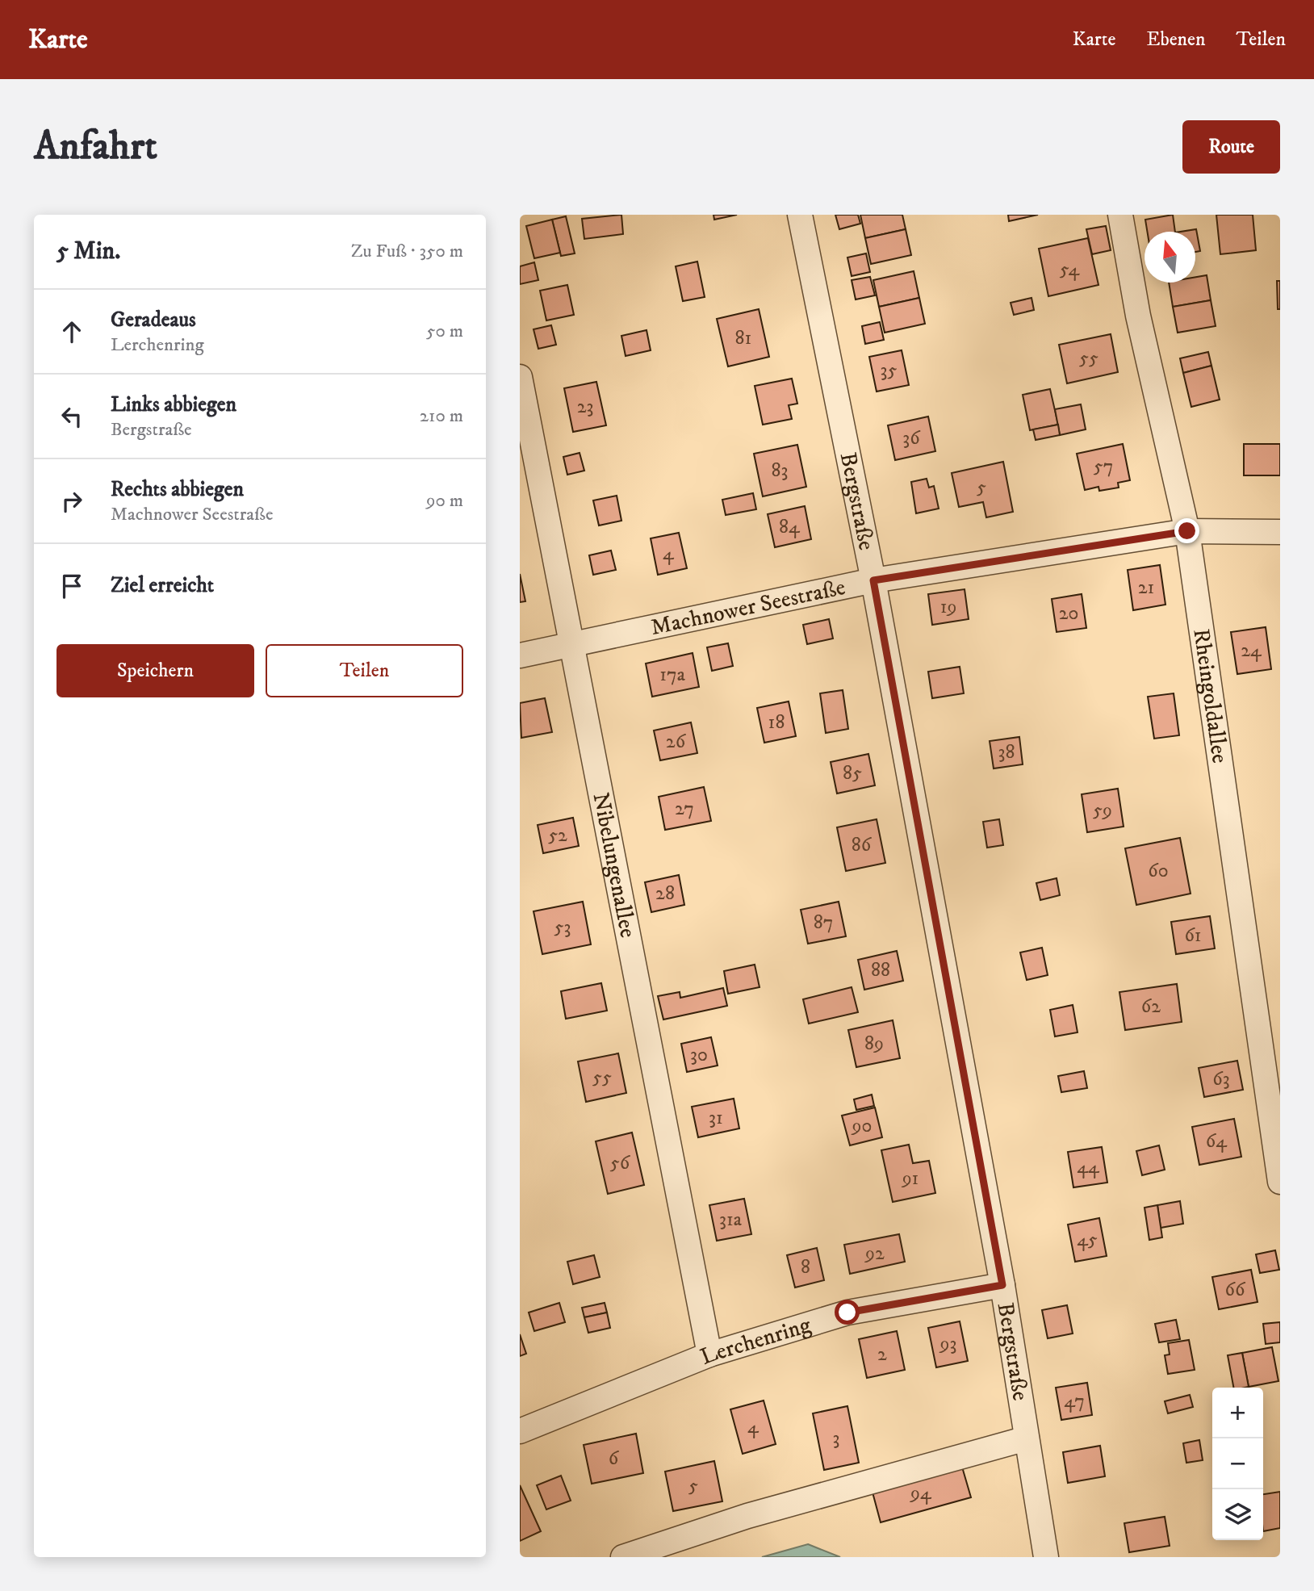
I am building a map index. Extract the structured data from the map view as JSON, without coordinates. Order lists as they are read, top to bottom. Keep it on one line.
{"streets":{"street":["Bergstraße","Machnower Seestraße","Rheingoldallee","Nibelungenallee","Lerchenring"]},"crossings":[["Bergstraße","Machnower Seestraße"],["Bergstraße","Lerchenring"],["Machnower Seestraße","Rheingoldallee"],["Machnower Seestraße","Nibelungenallee"],["Nibelungenallee","Lerchenring"]],"house_numbers":["54","81","55","35","23","36","57","83","5","84","4","21","19","20","24","17a","18","26","38","85","27","59","52","86","60","28","87","53","61","88","62","89","30","55","63","31","90","64","56","44","91","31a","45","92","8","66","93","2","47","4","3","6","5","94"],"north":"top","page":{"header":"Karte","nav":["Karte","Ebenen","Teilen"],"buttons":["Route",["Speichern","Teilen"]],"title":"Anfahrt","heading":["5 Min.","Zu Fuß · 350 m"],"list":[["Geradeaus","Lerchenring","50 m"],["Links abbiegen","Bergstraße","210 m"],["Rechts abbiegen","Machnower Seestraße","90 m"],"Ziel erreicht"],"map_buttons":["+","−"]}}
